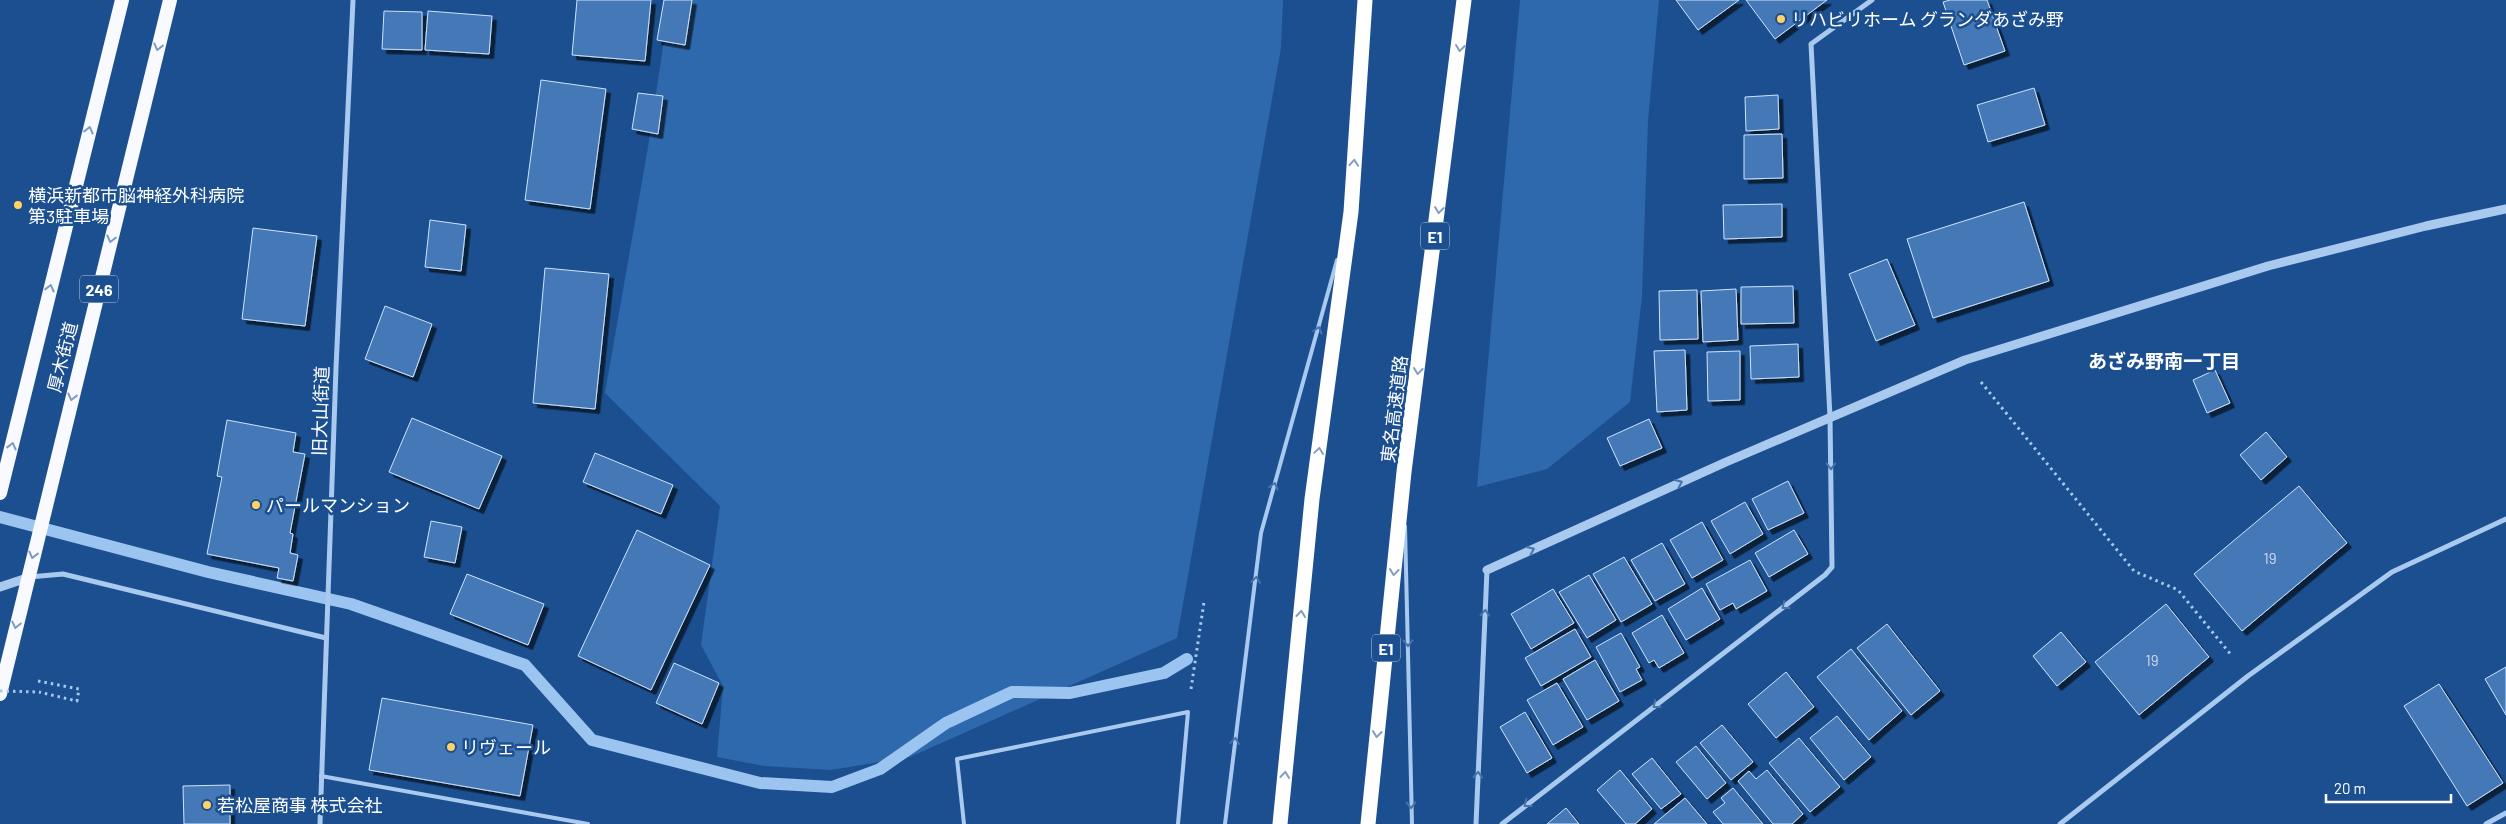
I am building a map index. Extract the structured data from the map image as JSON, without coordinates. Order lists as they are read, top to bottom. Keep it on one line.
{"streets":{"highway":["E1","246","厚木街道","東名高速道路"],"street":["旧大山街道"]},"districts":["あざみ野南一丁目"],"places":["リハビリホーム グランダあざみ野","横浜新都市脳神経外科病院 第3駐車場","パールマンション","リヴェール","若松屋商事 株式会社"],"house_numbers":["19","19"],"scale_bar":"20 m"}
